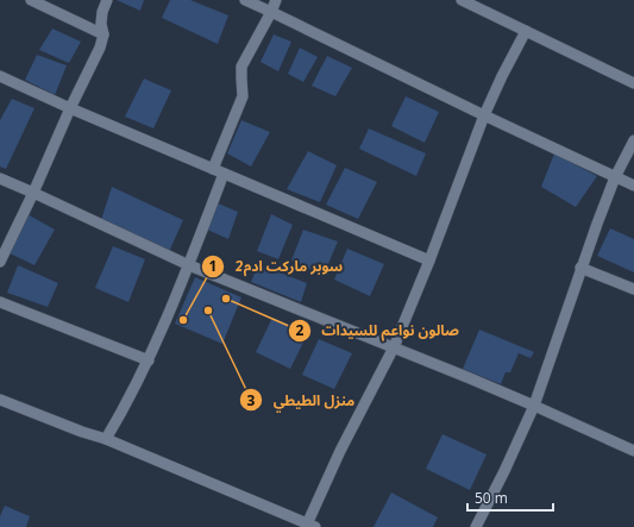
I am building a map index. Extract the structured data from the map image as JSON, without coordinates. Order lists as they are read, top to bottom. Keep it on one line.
{"places":["صالون نواعم للسيدات","منزل الطيطي","سوبر ماركت ادم2"],"scale_bar":"50 m"}
